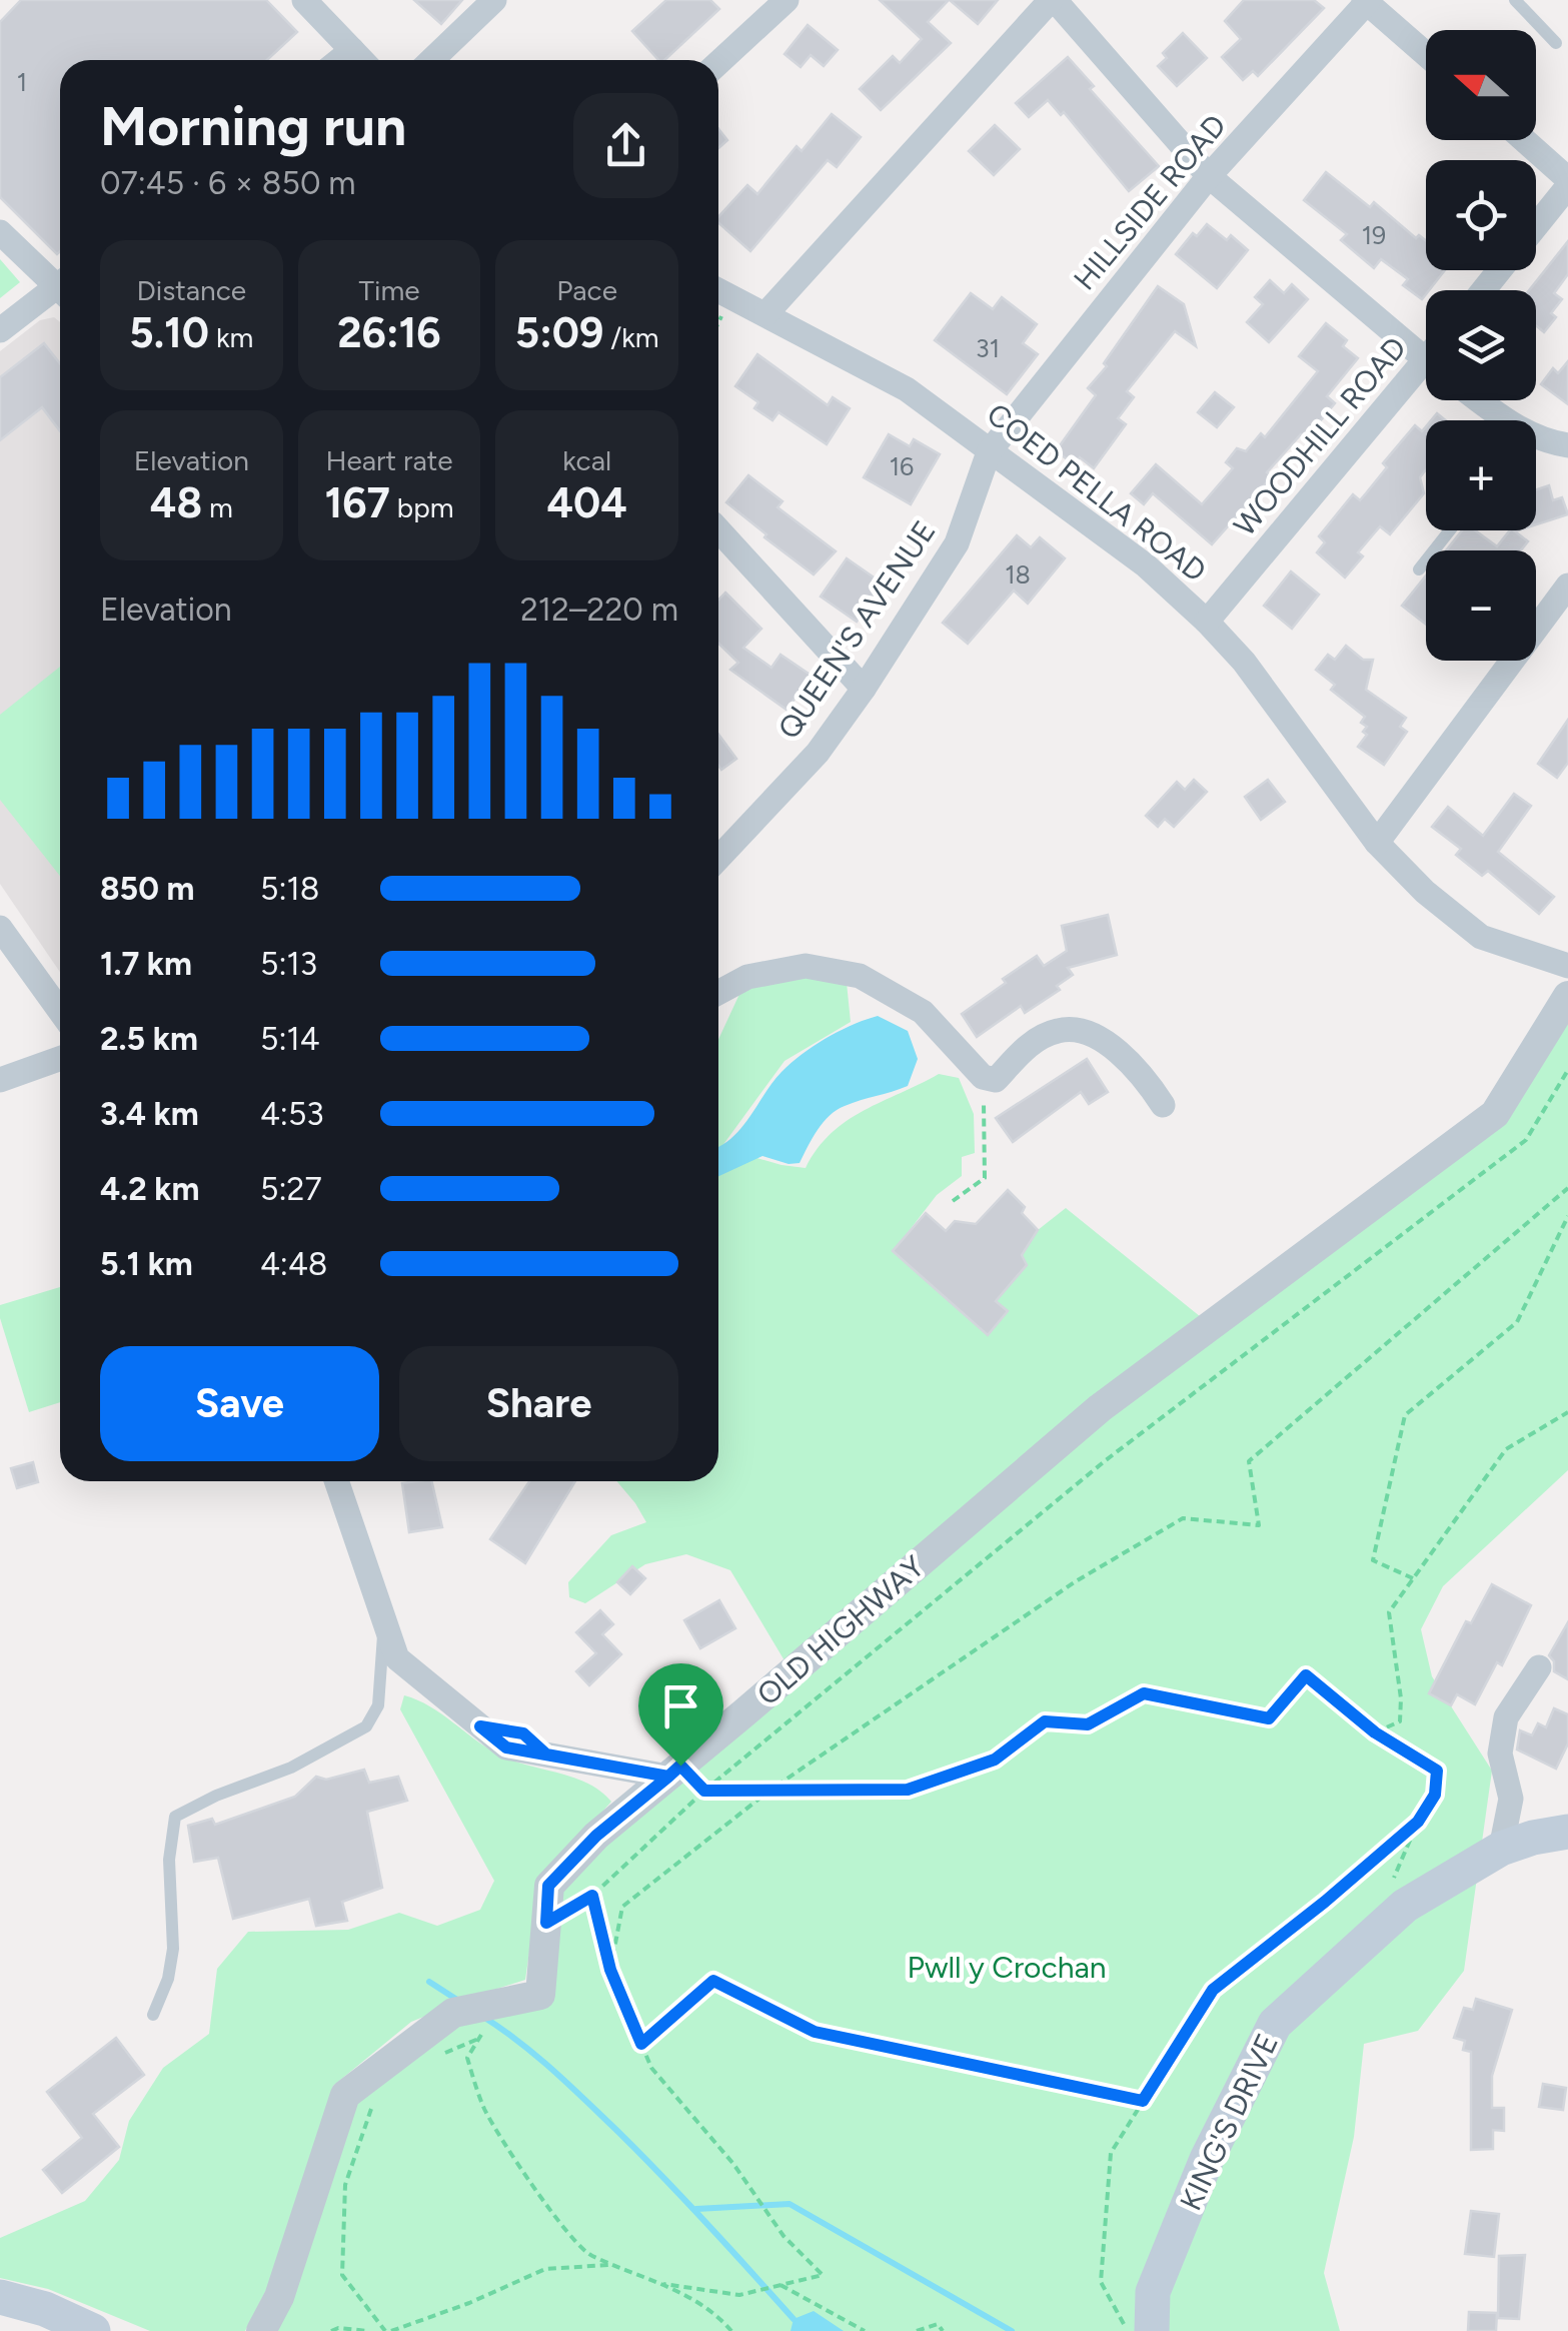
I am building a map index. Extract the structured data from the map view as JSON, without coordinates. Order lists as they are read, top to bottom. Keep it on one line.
{"streets":{"main road":["KING'S DRIVE"],"street":["HILLSIDE ROAD","WOODHILL ROAD","COED PELLA ROAD","QUEEN'S AVENUE","OLD HIGHWAY"]},"crossings":[["HILLSIDE ROAD","COED PELLA ROAD"],["HILLSIDE ROAD","QUEEN'S AVENUE"],["WOODHILL ROAD","COED PELLA ROAD"],["COED PELLA ROAD","QUEEN'S AVENUE"]],"parks":["Pwll y Crochan"],"house_numbers":["1","19","31","16","18"],"north":"left","page":{"map_buttons":["+","−"],"heading":["Morning run","07:45 · 6 × 850 m"],"stats":[["Distance","5.10 km"],["Time","26:16"],["Pace","5:09 /km"],["Elevation","48 m"],["Heart rate","167 bpm"],["kcal","404"]],"chart":["Elevation","212–220 m"],"list":[{"name":"850 m","note":"5:18"},{"name":"1.7 km","note":"5:13"},{"name":"2.5 km","note":"5:14"},{"name":"3.4 km","note":"4:53"},{"name":"4.2 km","note":"5:27"},{"name":"5.1 km","note":"4:48"}],"buttons":["Save","Share"]}}
